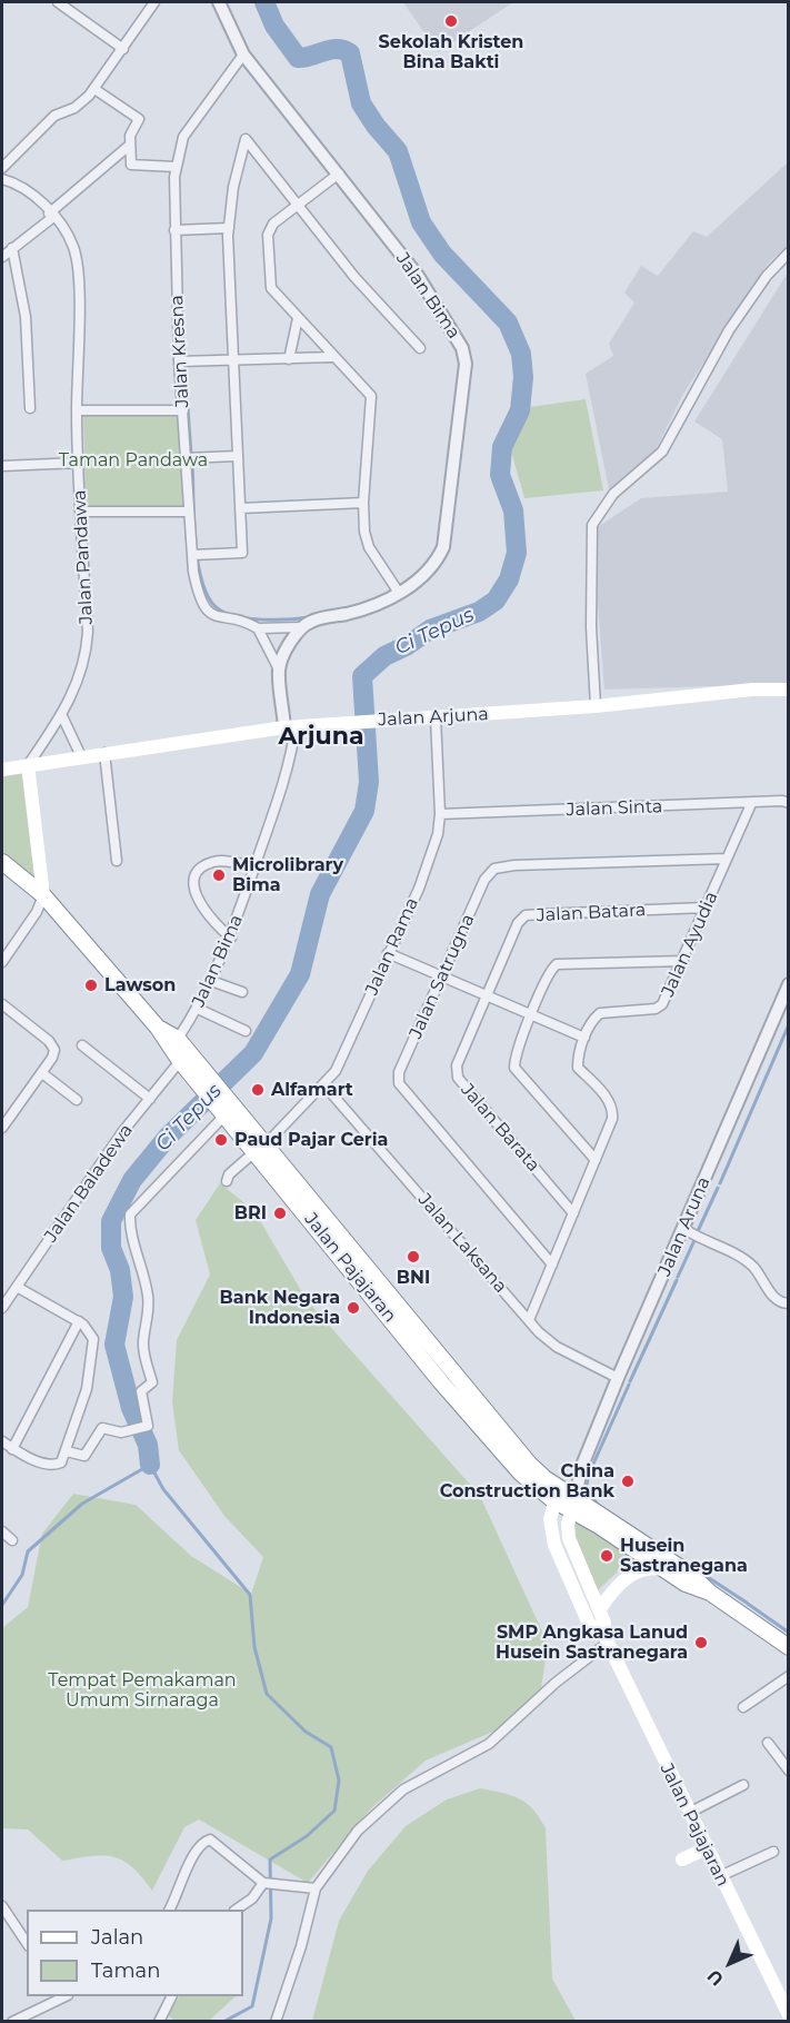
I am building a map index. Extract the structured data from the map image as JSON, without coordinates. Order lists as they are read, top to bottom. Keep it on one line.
{"streets":{"highway":["Jalan Pajajaran"],"main road":["Jalan Arjuna"],"street":["Jalan Bima","Jalan Kresna","Jalan Pandawa","Jalan Sinta","Jalan Batara","Jalan Ayudia","Jalan Rama","Jalan Satrugna","Jalan Barata","Jalan Baladewa","Jalan Aruna","Jalan Laksana"]},"crossings":[["Jalan Bima","Jalan Kresna"],["Jalan Bima","Jalan Arjuna"],["Jalan Bima","Jalan Pajajaran"],["Jalan Pandawa","Jalan Arjuna"],["Jalan Arjuna","Jalan Rama"],["Jalan Sinta","Jalan Ayudia"],["Jalan Sinta","Jalan Rama"],["Jalan Batara","Jalan Ayudia"],["Jalan Batara","Jalan Barata"],["Jalan Ayudia","Jalan Satrugna"],["Jalan Ayudia","Jalan Barata"],["Jalan Ayudia","Jalan Laksana"],["Jalan Rama","Jalan Laksana"],["Jalan Rama","Jalan Pajajaran"],["Jalan Baladewa","Jalan Pajajaran"],["Jalan Aruna","Jalan Laksana"],["Jalan Aruna","Jalan Pajajaran"]],"districts":["Arjuna"],"water":["Ci Tepus"],"parks":["Taman Pandawa","Tempat Pemakaman Umum Sirnaraga"],"places":["Sekolah Kristen Bina Bakti","Microlibrary Bima","Lawson","Alfamart","Paud Pajar Ceria","BRI","BNI","Bank Negara Indonesia","China Construction Bank","Husein Sastranegana","SMP Angkasa Lanud Husein Sastranegara"],"legend":["Jalan","Taman"],"north":"bottom left"}
